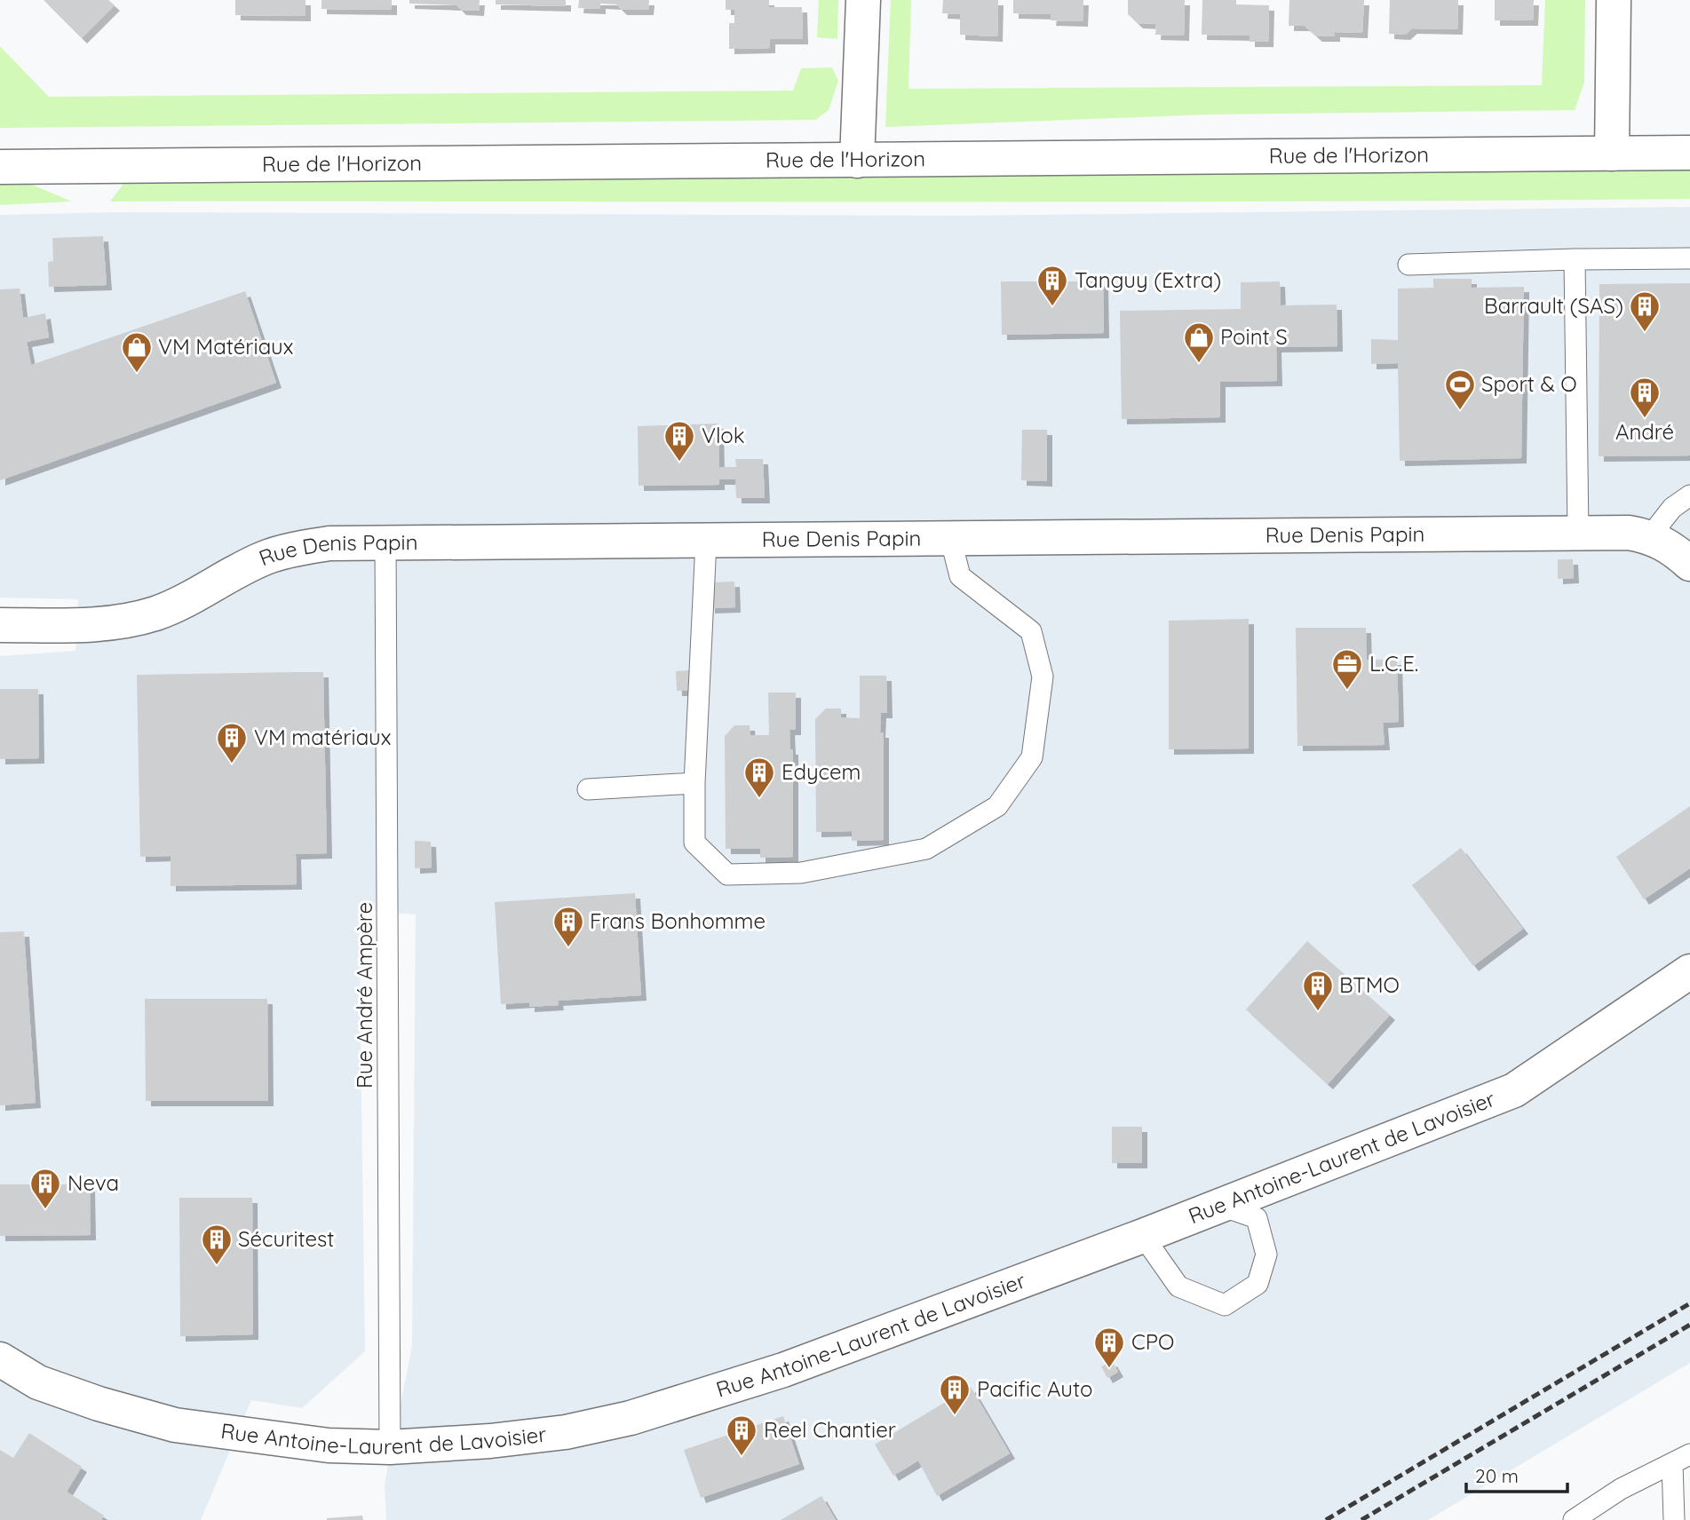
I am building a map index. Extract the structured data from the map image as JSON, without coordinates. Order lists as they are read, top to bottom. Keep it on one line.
{"streets":{"street":["Rue de l'Horizon","Rue Denis Papin","Rue Antoine-Laurent de Lavoisier"],"lane":["Rue André Ampère"]},"crossings":[["Rue Denis Papin","Rue André Ampère"],["Rue André Ampère","Rue Antoine-Laurent de Lavoisier"]],"places":{"building":["Tanguy (Extra)","Barrault (SAS)","André","Vlok","VM matériaux","Edycem","Frans Bonhomme","BTMO","Neva","Sécuritest","CPO","Pacific Auto","Reel Chantier"],"shop":["Point S","VM Matériaux"],"sports":["Sport & O"],"office":["L.C.E."]},"scale_bar":"20 m"}
